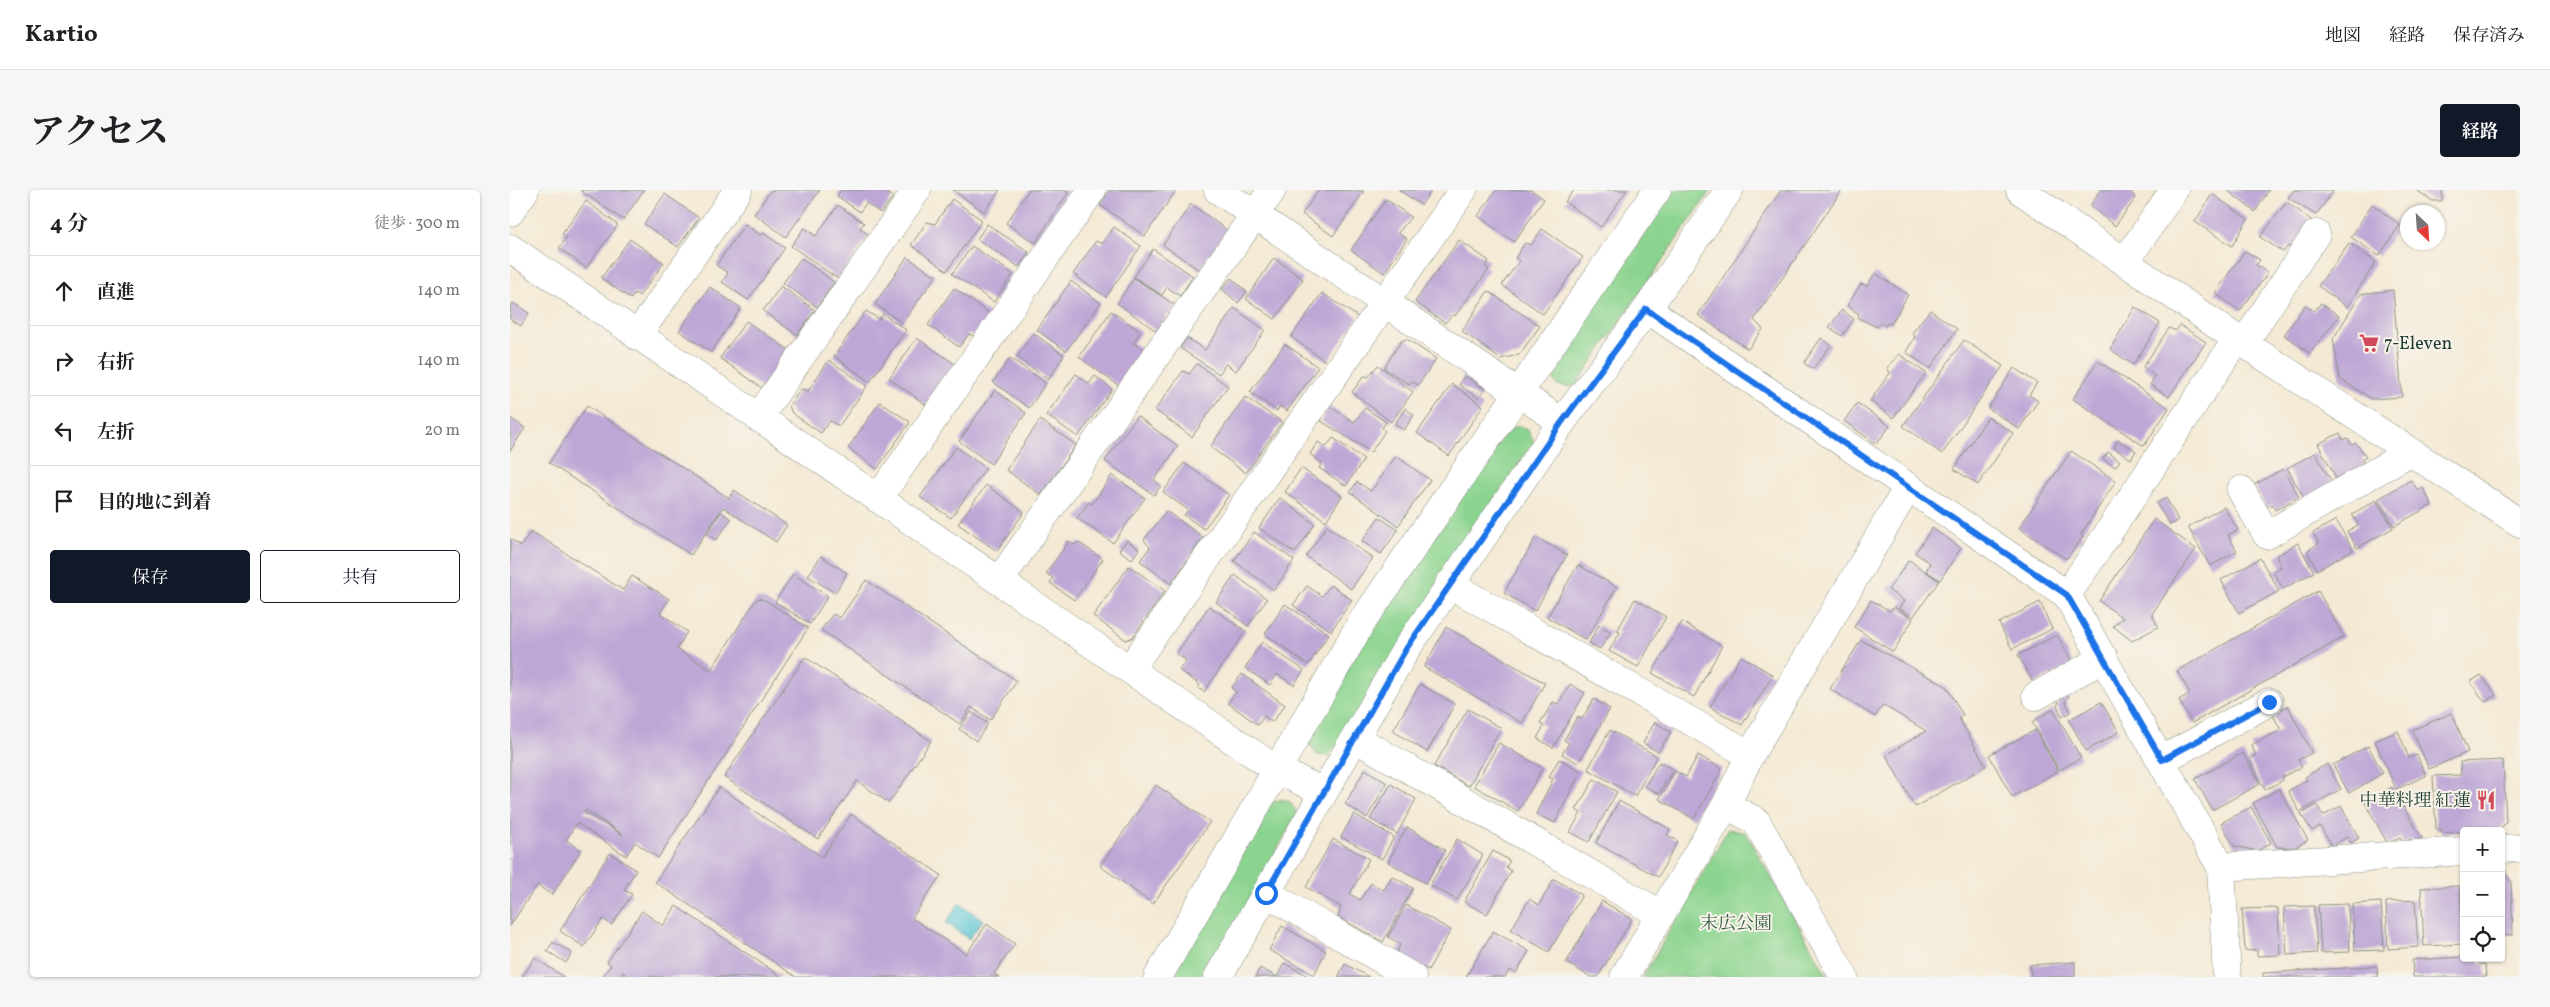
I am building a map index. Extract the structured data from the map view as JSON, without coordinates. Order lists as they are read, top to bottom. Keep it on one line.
{"parks":["末広公園"],"places":{"supermarket":["7-Eleven"],"restaurant":["中華料理 紅蓮"]},"north":"bottom right","page":{"header":"Kartio","nav":["地図","経路","保存済み"],"title":"アクセス","buttons":["経路",["保存","共有"]],"heading":["4 分","徒歩 · 300 m"],"list":[["直進","140 m"],["右折","140 m"],["左折","20 m"],"目的地に到着"],"map_buttons":["+","−"]}}
